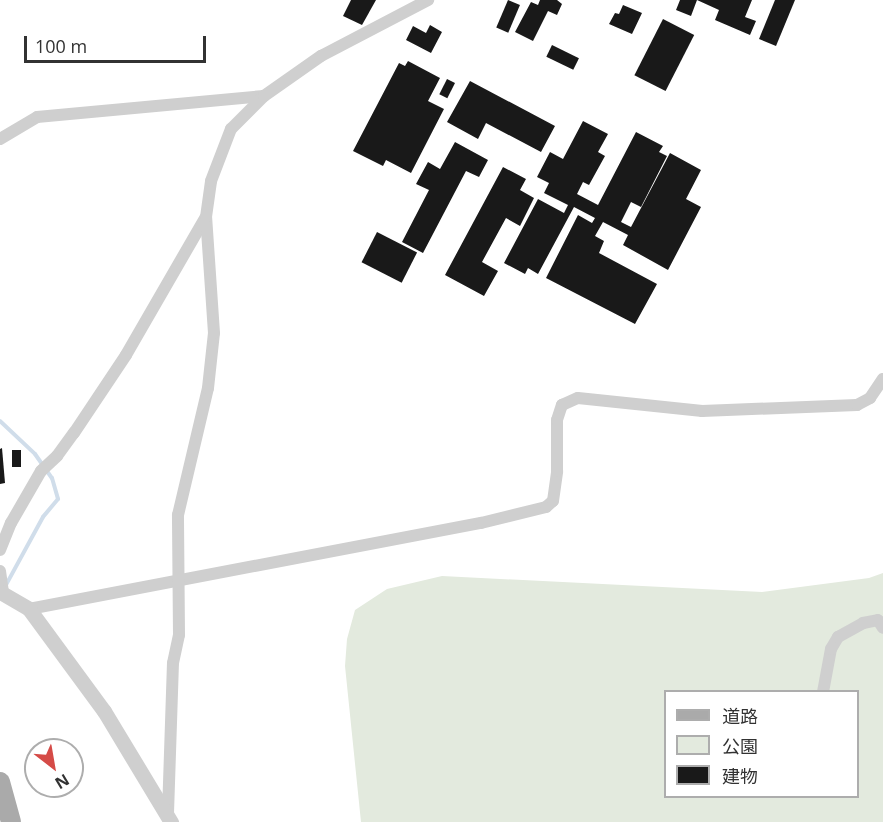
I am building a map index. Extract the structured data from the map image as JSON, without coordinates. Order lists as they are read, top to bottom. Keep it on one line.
{"legend":["道路","公園","建物"],"scale_bar":"100 m","north":"bottom right"}
